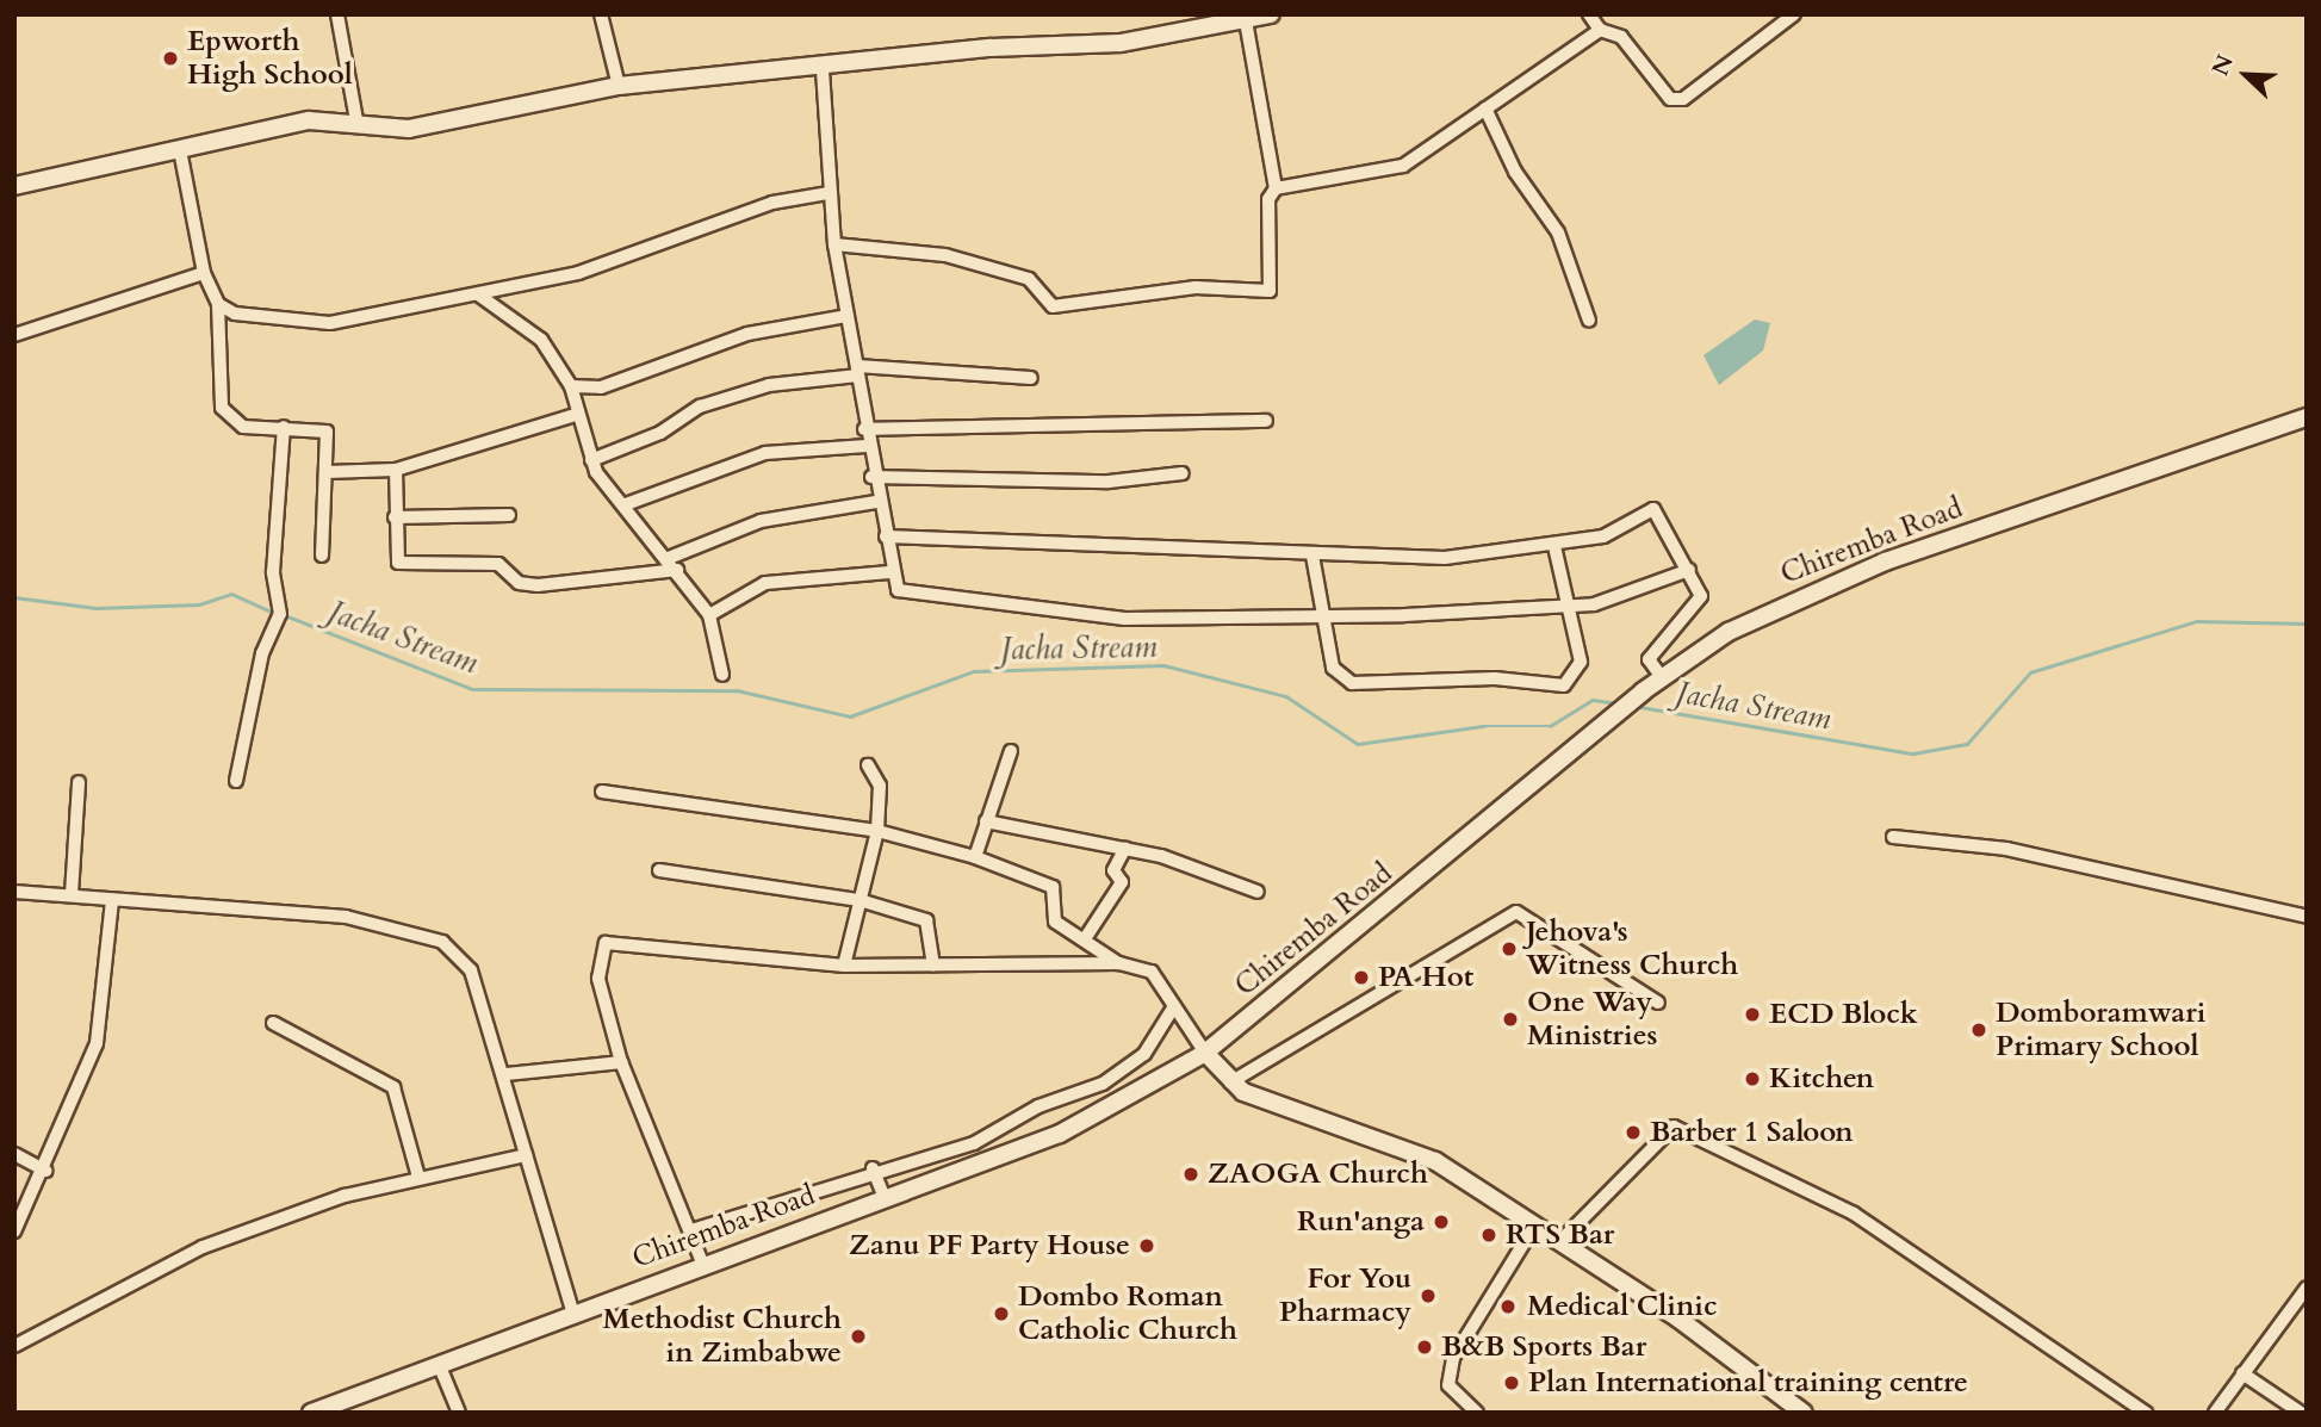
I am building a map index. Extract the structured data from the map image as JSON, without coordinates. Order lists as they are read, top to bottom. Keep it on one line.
{"streets":{"main road":["Chiremba Road"]},"water":["Jacha Stream"],"places":["Epworth High School","Jehova's Witness Church","PA Hot","ECD Block","One Way Ministries","Domboramwari Primary School","Kitchen","Barber 1 Saloon","ZAOGA Church","Run'anga","RTS Bar","Zanu PF Party House","For You Pharmacy","Medical Clinic","Dombo Roman Catholic Church","Methodist Church in Zimbabwe","B&B Sports Bar","Plan International training centre"],"north":"top left"}
